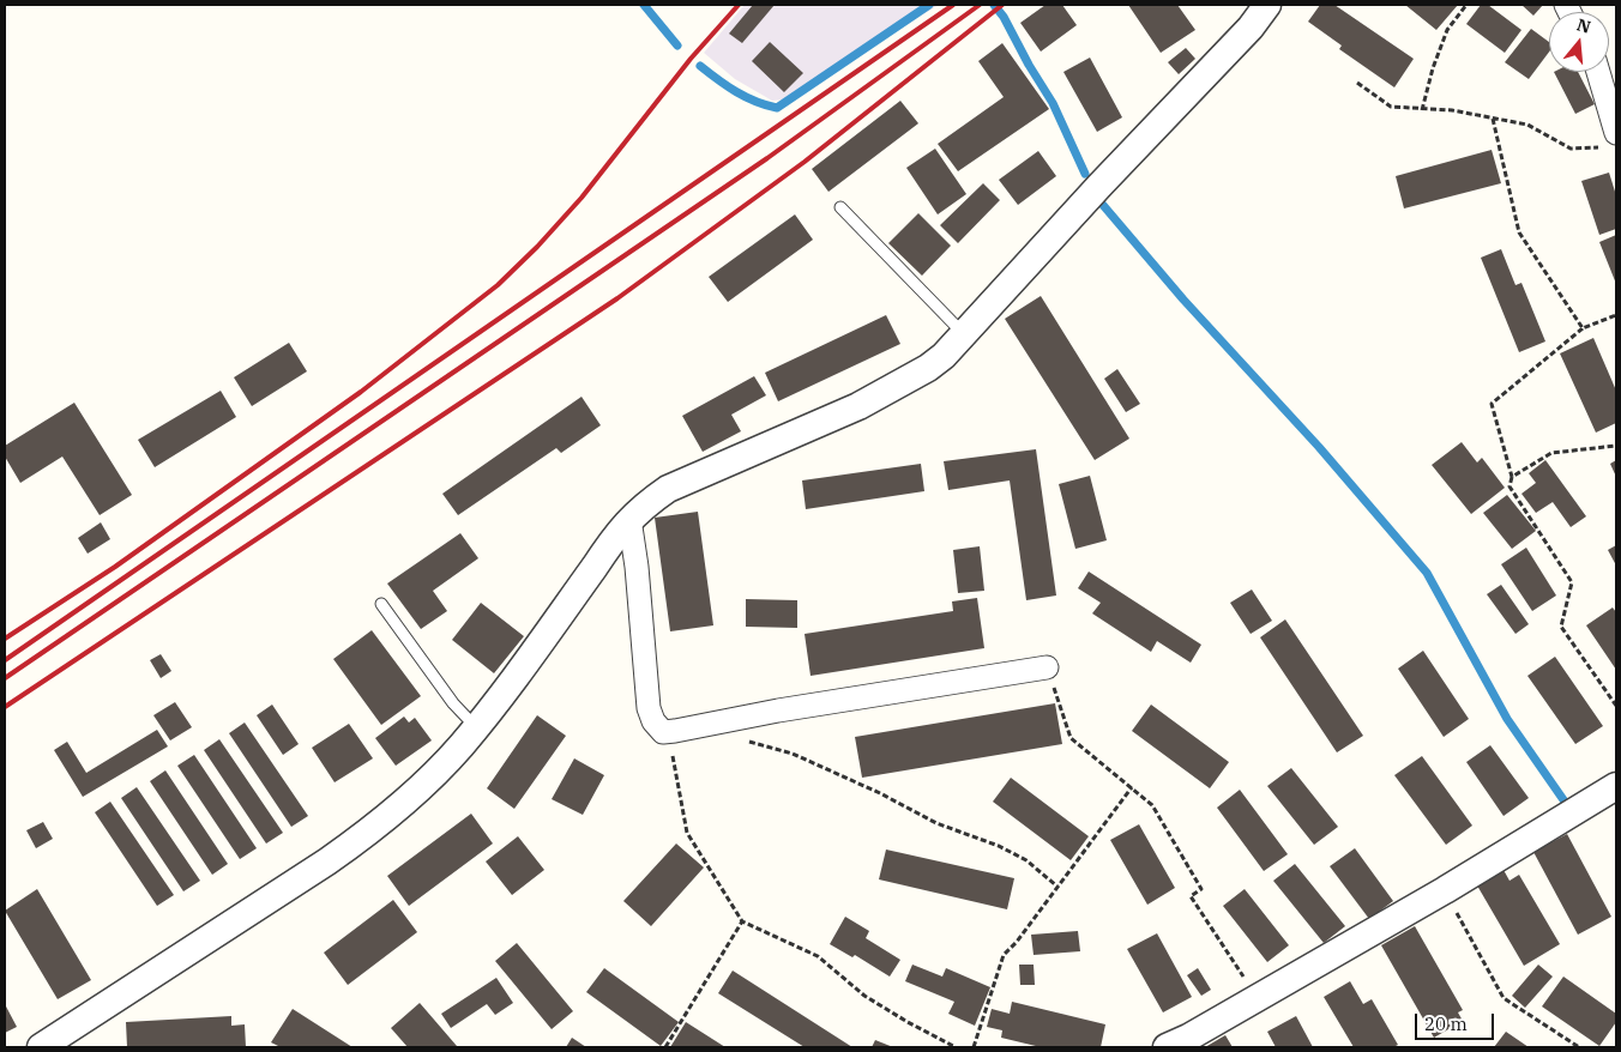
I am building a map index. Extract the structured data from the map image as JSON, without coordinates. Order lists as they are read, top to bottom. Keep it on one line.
{"scale_bar":"20 m","north":"top"}
